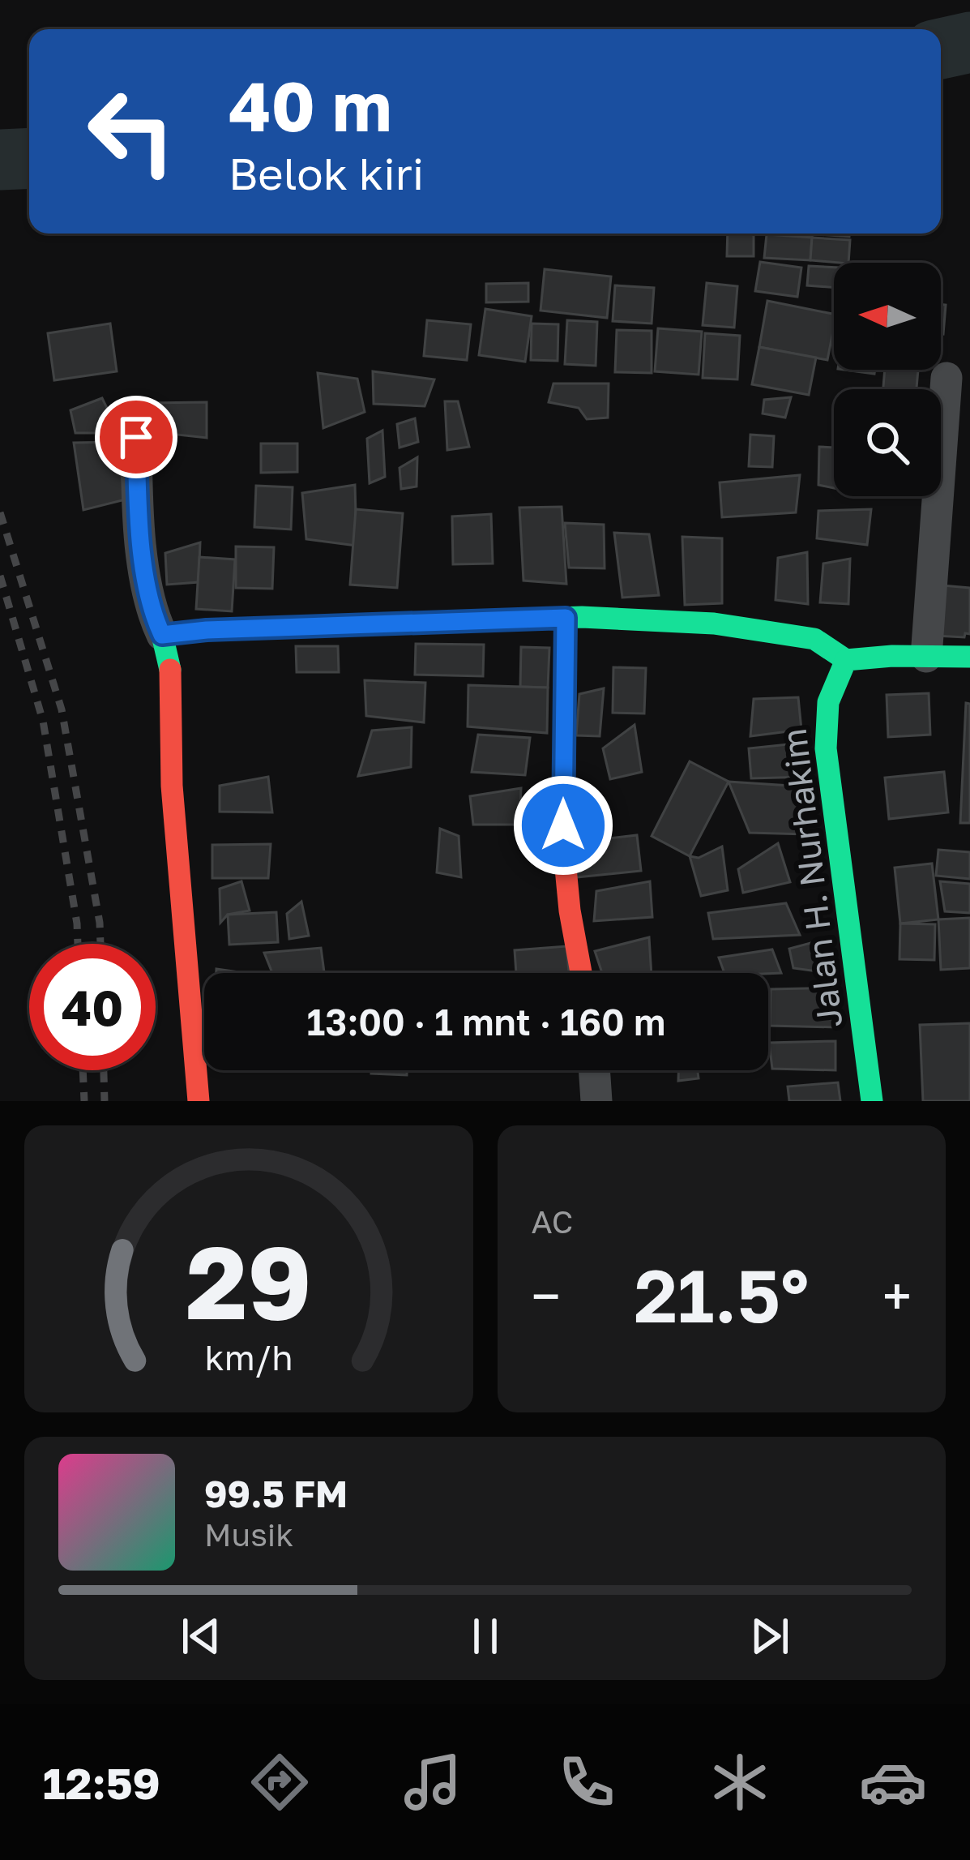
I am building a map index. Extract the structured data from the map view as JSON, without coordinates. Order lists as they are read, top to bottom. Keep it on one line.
{"streets":{"street":["Jalan H. Nurhakim"]},"north":"left","page":{"turn":["40 m","Belok kiri"],"limit":"40","trip":"13:00 · 1 mnt · 160 m","tile":"AC","heat":["−","21.5°","+"],"song":["99.5 FM","Musik"],"tabs":"12:59","gauge":["29","km/h"]}}
